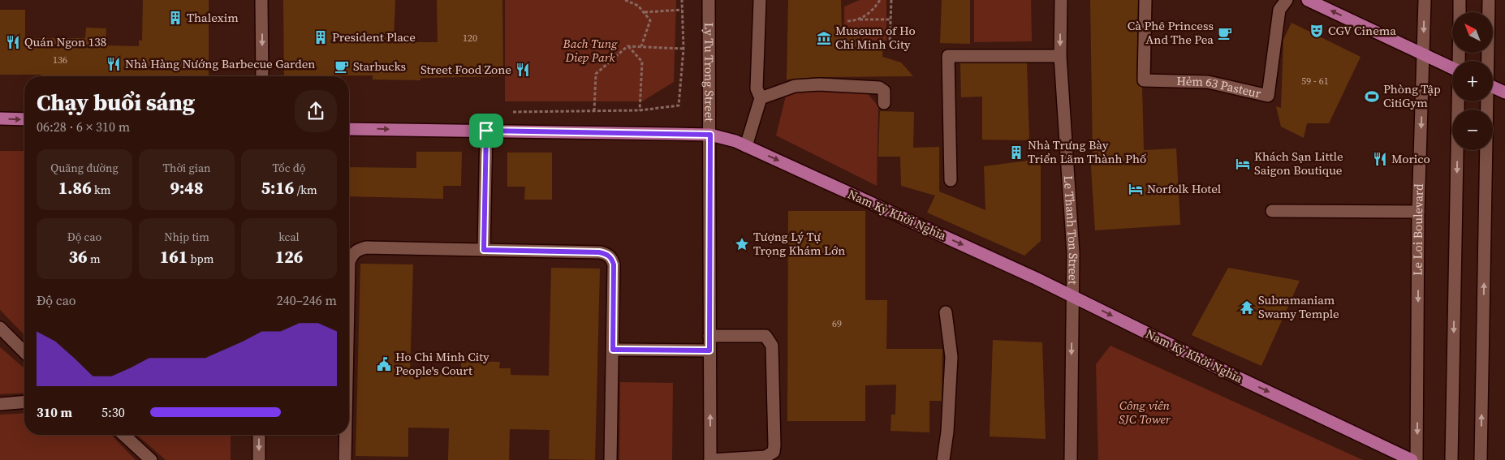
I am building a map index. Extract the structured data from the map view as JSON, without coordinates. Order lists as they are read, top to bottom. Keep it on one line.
{"streets":{"main road":["Nam Kỳ Khởi Nghĩa"],"street":["Ly Tu Trong Street","Hẻm 63 Pasteur","Le Thanh Ton Street","Le Loi Boulevard"]},"crossings":[["Ly Tu Trong Street","Nam Kỳ Khởi Nghĩa"],["Nam Kỳ Khởi Nghĩa","Le Thanh Ton Street"]],"one_way":["Nam Kỳ Khởi Nghĩa","Le Thanh Ton Street"],"parks":["Bach Tung Diep Park","Công viên SJC Tower"],"places":{"building":["Thalexim","President Place","Nhà Trưng Bày Triển Lãm Thành Phố"],"theatre":["CGV Cinema"],"cafe":["Cà Phê Princess And The Pea","Starbucks"],"museum":["Museum of Ho Chi Minh City"],"restaurant":["Quán Ngon 138","Nhà Hàng Nướng Barbecue Garden","Street Food Zone","Morico"],"sports":["Phòng Tập CitiGym"],"hotel":["Khách Sạn Little Saigon Boutique","Norfolk Hotel"],"place":["Tượng Lý Tự Trọng Khám Lớn"],"temple":["Subramaniam Swamy Temple"],"public building":["Ho Chi Minh City People's Court"]},"house_numbers":["120","136","59 - 61","69"],"north":"top left","page":{"map_buttons":["+","−"],"heading":["Chạy buổi sáng","06:28 · 6 × 310 m"],"stats":[["Quãng đường","1.86 km"],["Thời gian","9:48"],["Tốc độ","5:16 /km"],["Độ cao","36 m"],["Nhịp tim","161 bpm"],["kcal","126"]],"chart":["Độ cao","240–246 m"],"list":[{"name":"310 m","note":"5:30"}]}}
